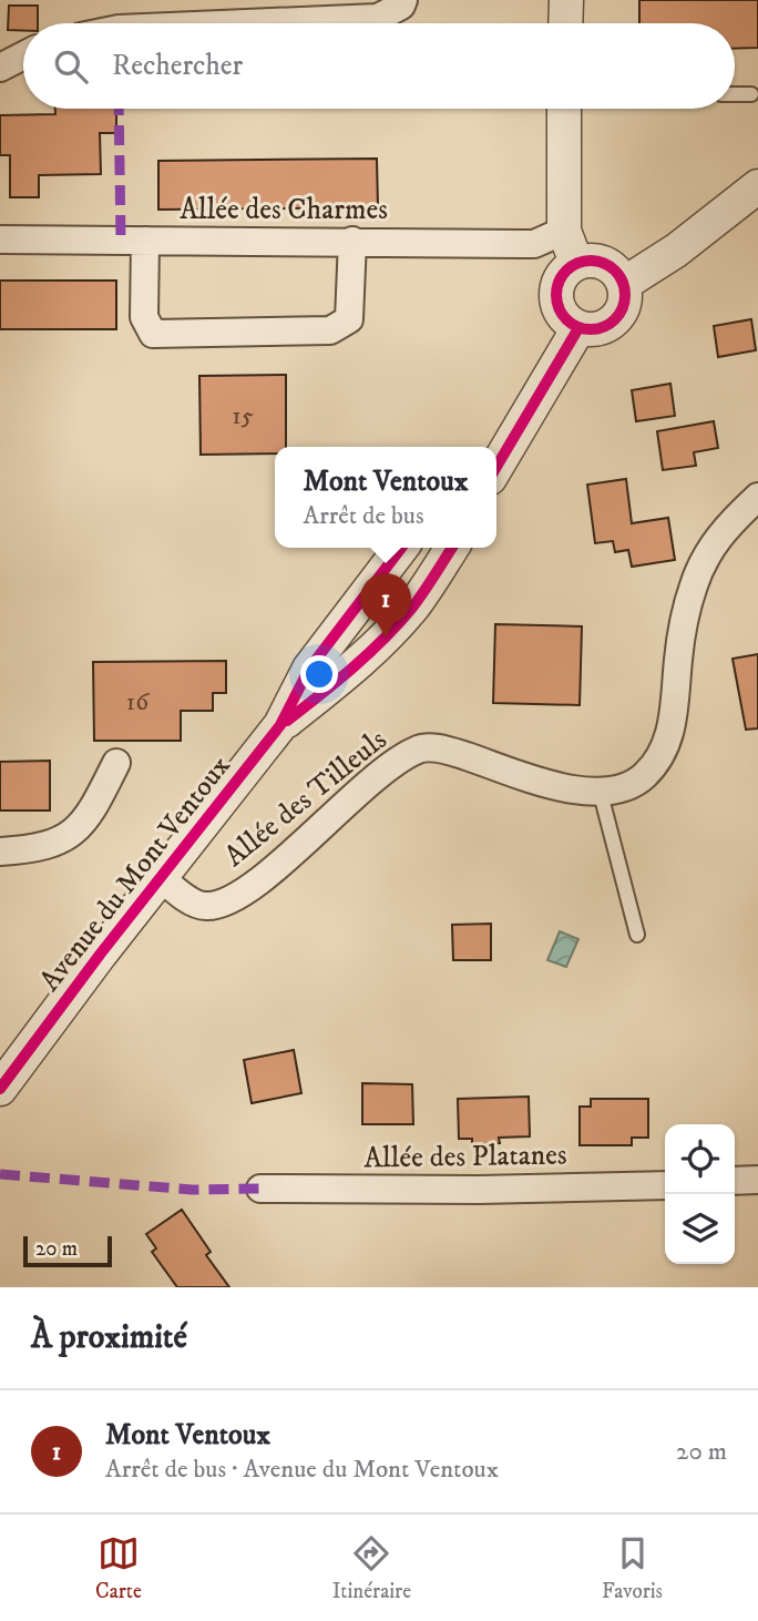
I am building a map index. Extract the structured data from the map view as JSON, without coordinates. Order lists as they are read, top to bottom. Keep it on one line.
{"streets":{"street":["Allée des Charmes","Allée des Tilleuls","Avenue du Mont Ventoux","Allée des Platanes"]},"crossings":[["Allée des Tilleuls","Avenue du Mont Ventoux"]],"house_numbers":["15","16"],"scale_bar":"20 m","page":{"search":"Rechercher","popup":["Mont Ventoux","Arrêt de bus"],"pins":"1","scale":"20 m","heading":"À proximité","list":[{"mark":"1","name":"Mont Ventoux","note":"Arrêt de bus · Avenue du Mont Ventoux","value":"20 m"}],"nav":["Carte","Itinéraire","Favoris"]}}
